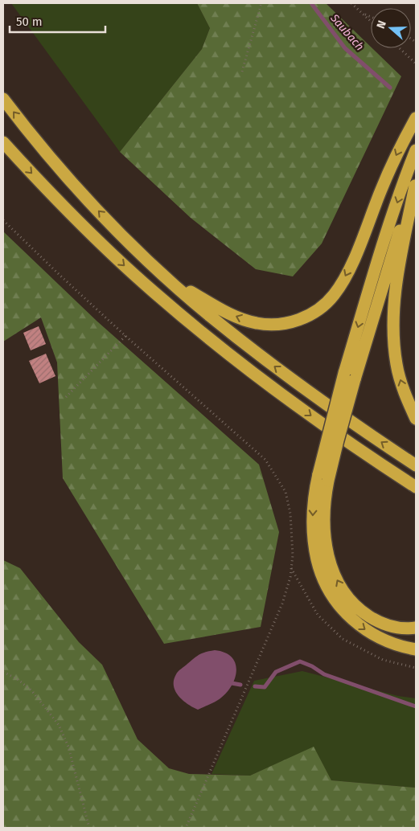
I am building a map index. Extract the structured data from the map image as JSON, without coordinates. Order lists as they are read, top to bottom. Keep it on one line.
{"water":["Saubach"],"scale_bar":"50 m","north":"left"}
